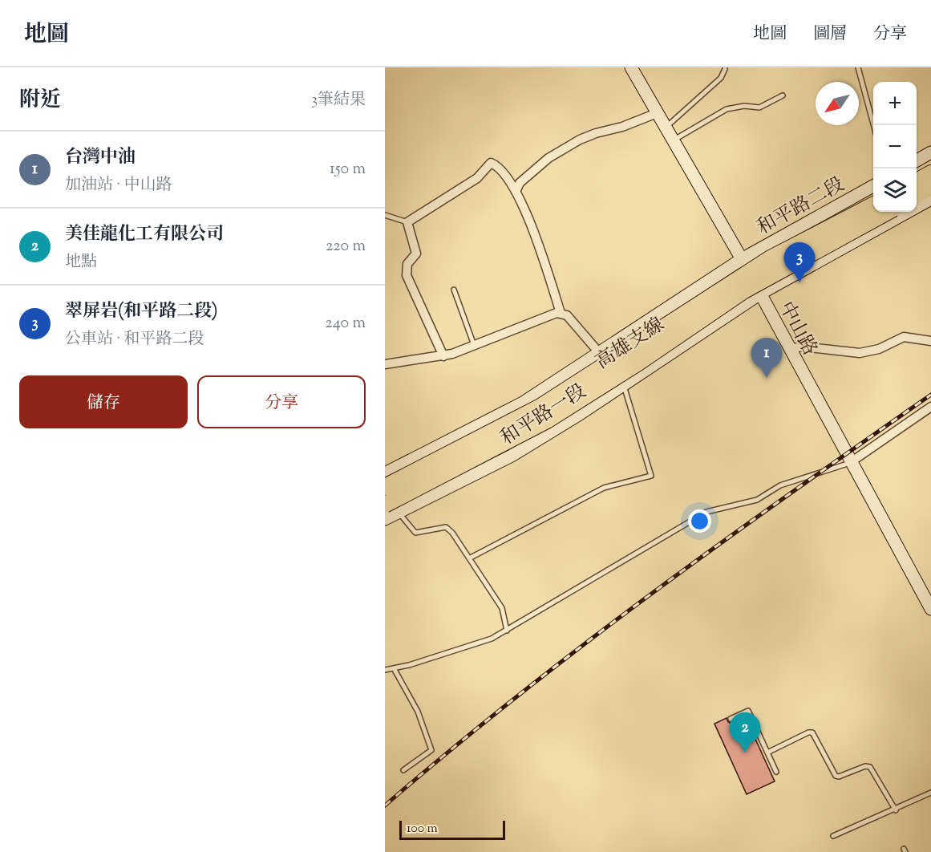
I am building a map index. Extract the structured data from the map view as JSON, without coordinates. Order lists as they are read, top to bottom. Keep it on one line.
{"streets":{"highway":["高雄支線"],"street":["和平路二段","中山路","和平路一段"]},"crossings":[["和平路二段","中山路"],["和平路二段","和平路一段"],["中山路","和平路一段"],["高雄支線","和平路一段"]],"scale_bar":"100 m","north":"bottom left","page":{"header":"地圖","nav":["地圖","圖層","分享"],"heading":["附近","3筆結果"],"map_buttons":["+","−"],"list":[{"mark":"1","name":"台灣中油","note":"加油站 · 中山路","value":"150 m"},{"mark":"2","name":"美佳龍化工有限公司","note":"地點","value":"220 m"},{"mark":"3","name":"翠屏岩(和平路二段)","note":"公車站 · 和平路二段","value":"240 m"}],"pins":["3","1","2"],"buttons":["儲存","分享"],"scale":"100 m"}}
